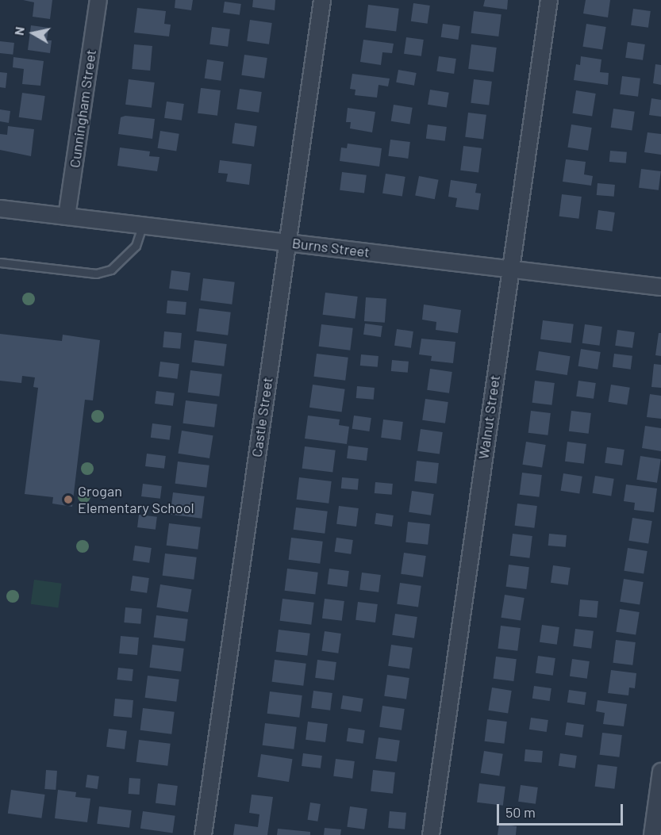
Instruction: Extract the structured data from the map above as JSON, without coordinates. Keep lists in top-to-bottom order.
{
  "streets": {
    "street": [
      "Cunningham Street",
      "Burns Street",
      "Castle Street",
      "Walnut Street"
    ]
  },
  "crossings": [
    ["Cunningham Street", "Burns Street"],
    ["Burns Street", "Castle Street"],
    ["Burns Street", "Walnut Street"]
  ],
  "places": ["Grogan Elementary School"],
  "scale_bar": "50 m",
  "north": "left"
}
